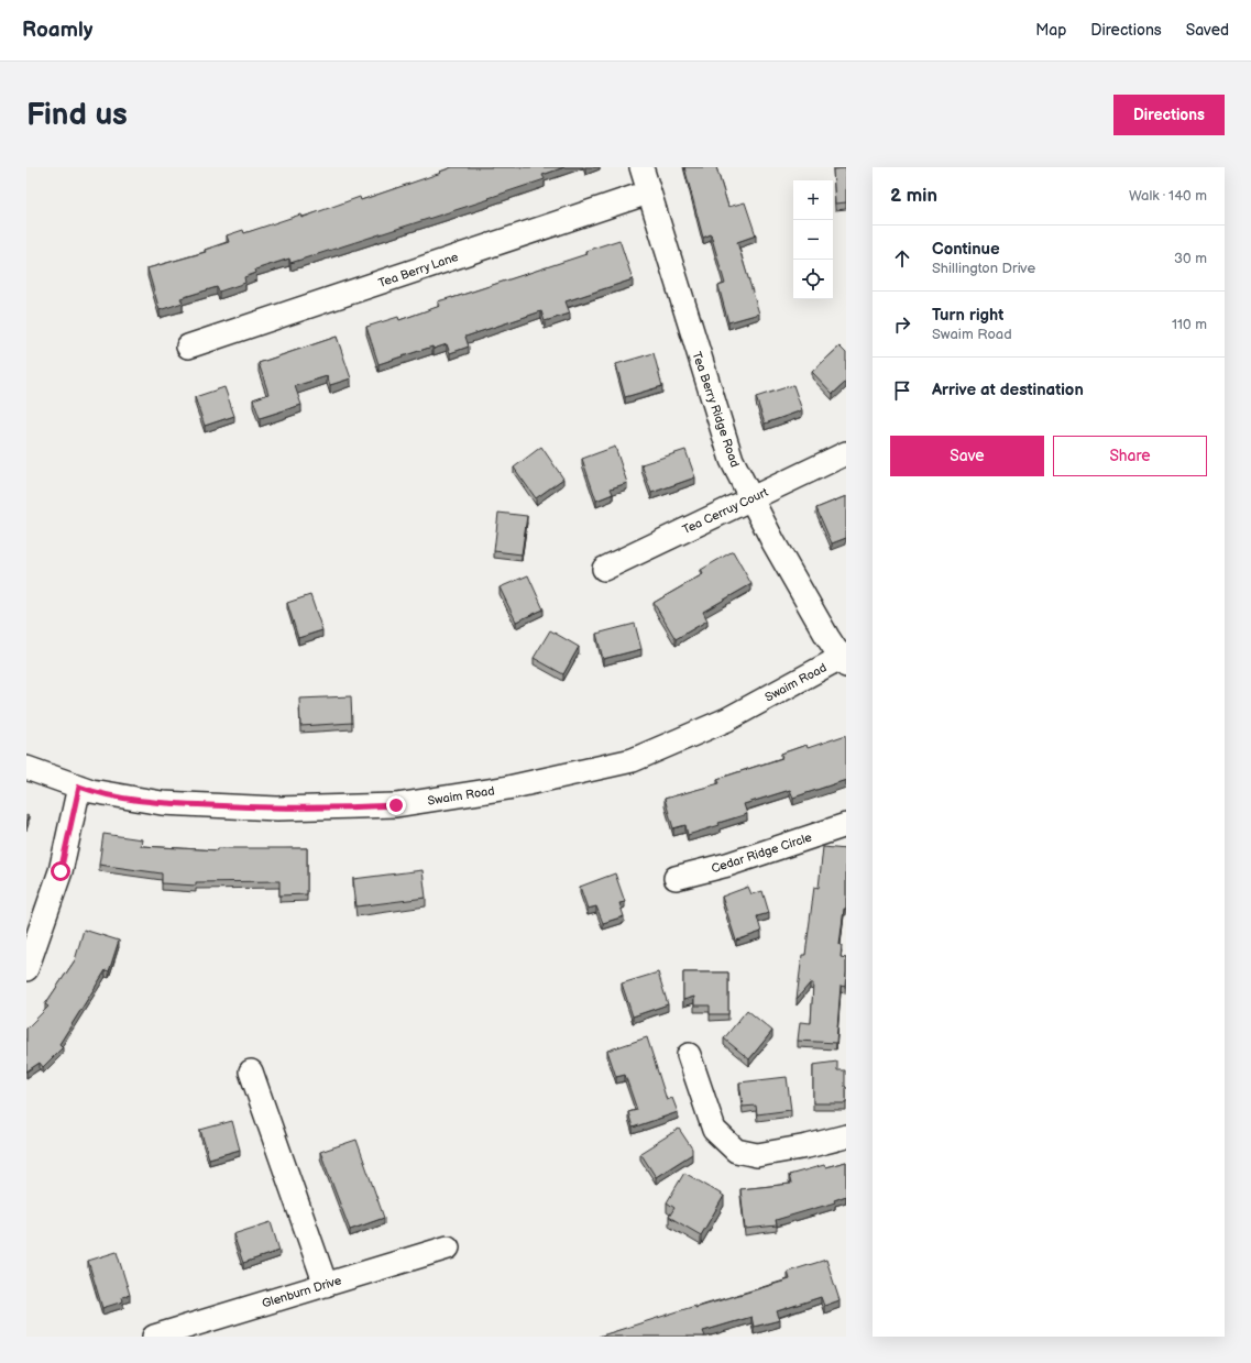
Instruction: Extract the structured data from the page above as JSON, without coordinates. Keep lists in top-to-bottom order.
{
  "streets": {
    "street": [
      "Tea Berry Lane",
      "Tea Berry Ridge Road",
      "Tea Cerruy Court",
      "Swaim Road",
      "Cedar Ridge Circle",
      "Glenburn Drive"
    ]
  },
  "crossings": [
    ["Tea Berry Lane", "Tea Berry Ridge Road"],
    ["Tea Berry Ridge Road", "Tea Cerruy Court"],
    ["Tea Berry Ridge Road", "Swaim Road"]
  ],
  "page": {
    "header": "Roamly",
    "nav": ["Map", "Directions", "Saved"],
    "buttons": [
      "Directions",
      ["Save", "Share"]
    ],
    "title": "Find us",
    "heading": ["2 min", "Walk · 140 m"],
    "map_buttons": ["+", "−"],
    "list": [
      ["Continue", "Shillington Drive", "30 m"],
      ["Turn right", "Swaim Road", "110 m"],
      "Arrive at destination"
    ]
  }
}
